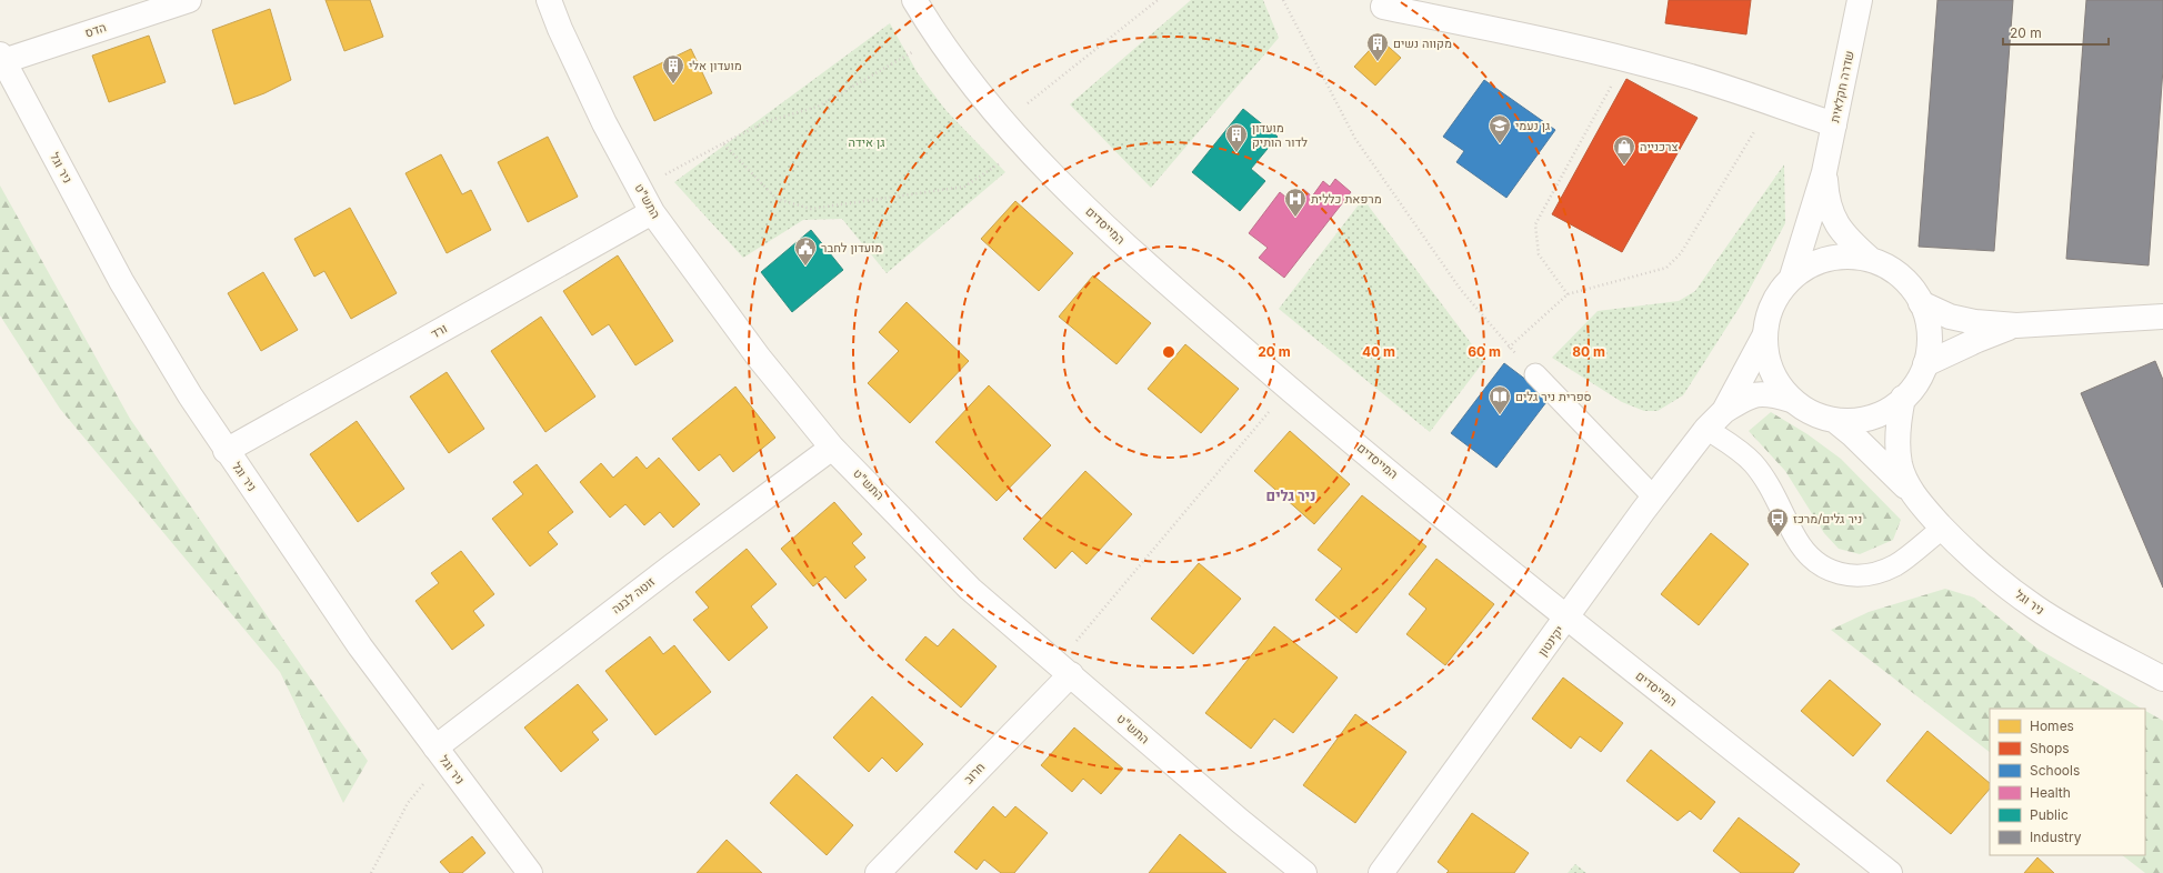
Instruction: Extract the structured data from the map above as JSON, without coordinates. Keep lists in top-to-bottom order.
{
  "streets": {
    "street": [
      "הדס",
      "שדרה חקלאית",
      "ניר וגל",
      "התש\"ט",
      "המייסדים",
      "ורד",
      "זוטה לבנה",
      "יקינטון",
      "חרוב"
    ]
  },
  "crossings": [
    ["הדס", "ניר וגל"],
    ["ניר וגל", "ורד"],
    ["ניר וגל", "זוטה לבנה"],
    ["התש\"ט", "ורד"],
    ["התש\"ט", "זוטה לבנה"],
    ["התש\"ט", "חרוב"],
    ["המייסדים", "יקינטון"]
  ],
  "districts": ["ניר גלים"],
  "parks": ["גן אידה"],
  "places": {
    "building": ["מקווה נשים", "מועדון אלי", "מועדון לדור הותיק"],
    "school or university": ["גן נעמי"],
    "shop": ["צרכנייה"],
    "hospital": ["מרפאת כללית"],
    "public building": ["מועדון לחבר"],
    "library": ["ספרית ניר גלים"],
    "bus stop": ["ניר גלים/מרכז"]
  },
  "legend": [
    "Homes",
    "Shops",
    "Schools",
    "Health",
    "Public",
    "Industry"
  ],
  "scale_bar": "20 m",
  "rings": [
    "20 m",
    "40 m",
    "60 m",
    "80 m"
  ]
}
